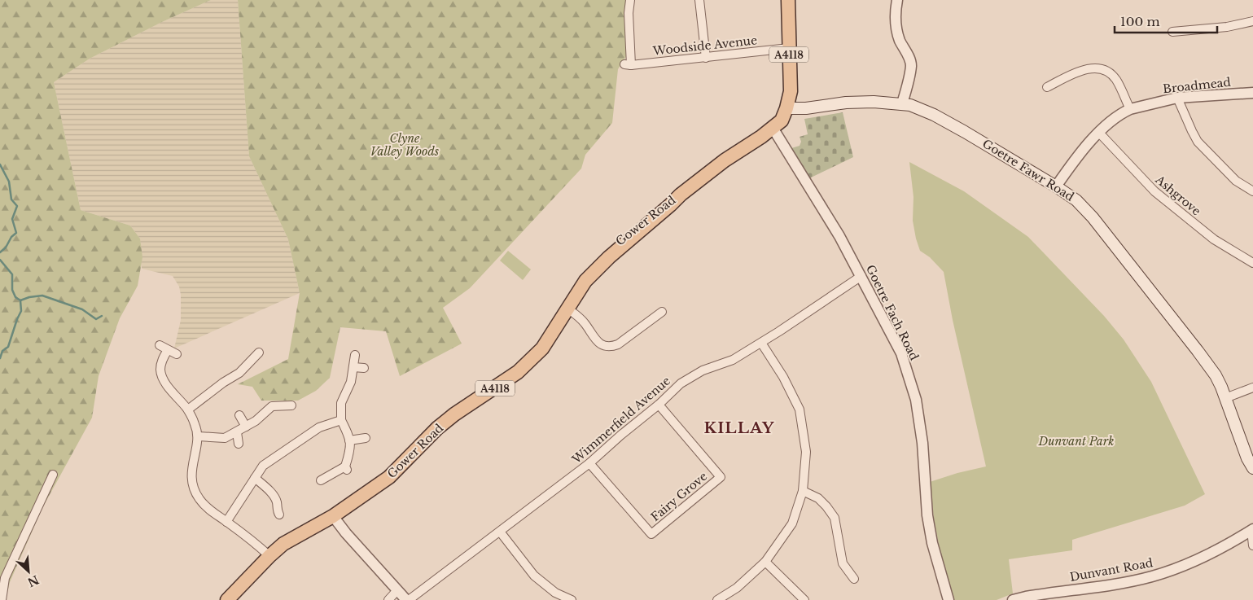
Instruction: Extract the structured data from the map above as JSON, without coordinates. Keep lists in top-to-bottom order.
{
  "streets": {
    "main road": ["A4118", "Goetre Fawr Road", "Gower Road"],
    "street": [
      "Woodside Avenue",
      "Broadmead",
      "Ashgrove",
      "Goetre Fach Road",
      "Wimmerfield Avenue",
      "Fairy Grove",
      "Dunvant Road"
    ]
  },
  "crossings": [
    ["Woodside Avenue", "Gower Road"],
    ["Broadmead", "Goetre Fawr Road"],
    ["Broadmead", "Ashgrove"],
    ["Goetre Fawr Road", "Gower Road"],
    ["Gower Road", "Goetre Fach Road"],
    ["Goetre Fach Road", "Wimmerfield Avenue"],
    ["Wimmerfield Avenue", "Fairy Grove"]
  ],
  "districts": ["KILLAY"],
  "parks": ["Clyne Valley Woods", "Dunvant Park"],
  "scale_bar": "100 m",
  "north": "bottom right"
}
